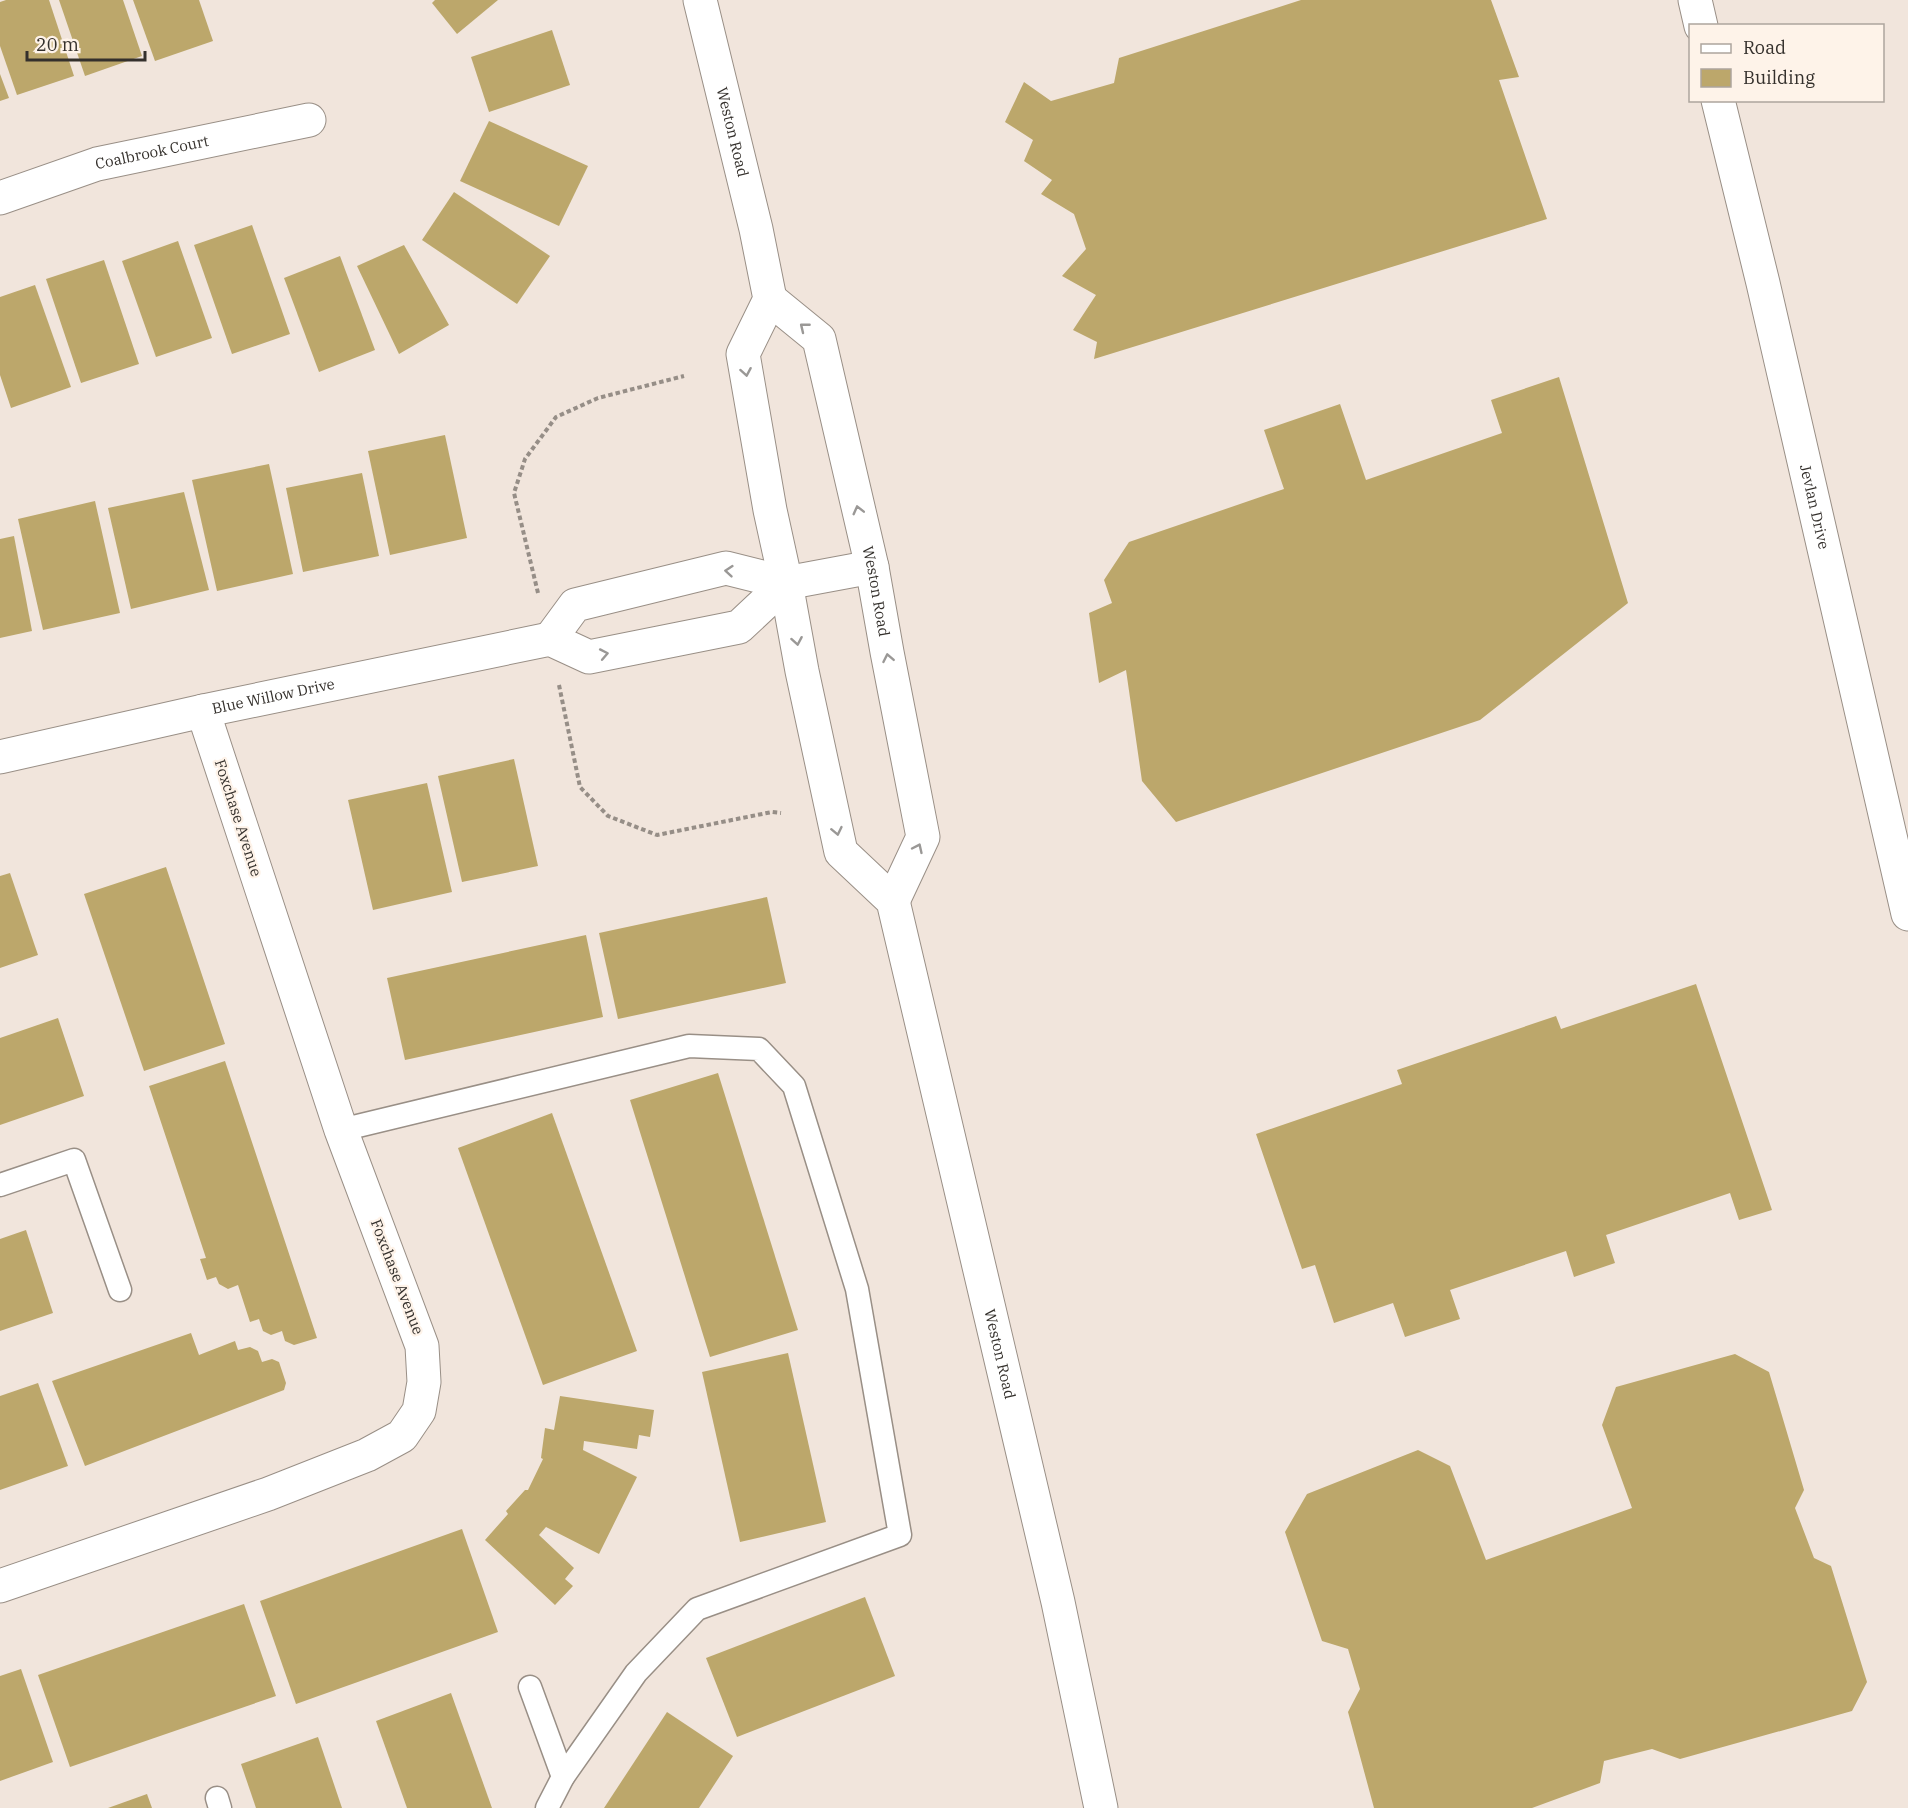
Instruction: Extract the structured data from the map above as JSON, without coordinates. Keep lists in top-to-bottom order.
{
  "streets": {
    "street": [
      "Weston Road",
      "Coalbrook Court",
      "Jevlan Drive",
      "Blue Willow Drive",
      "Foxchase Avenue"
    ]
  },
  "crossings": [
    ["Blue Willow Drive", "Foxchase Avenue"]
  ],
  "legend": ["Road", "Building"],
  "scale_bar": "20 m"
}
